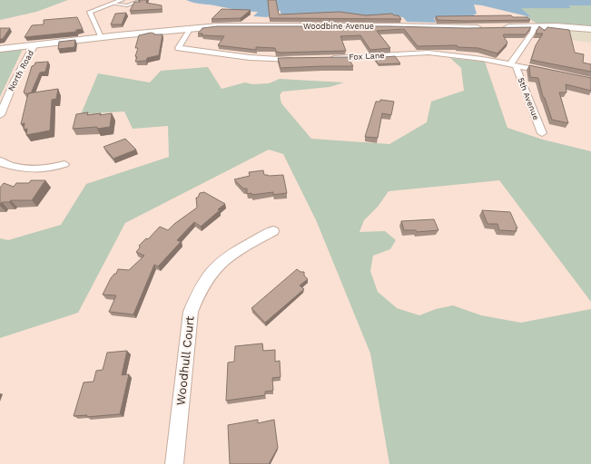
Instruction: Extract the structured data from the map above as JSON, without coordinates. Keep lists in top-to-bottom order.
{
  "streets": {
    "main road": ["Woodbine Avenue"],
    "street": [
      "Fox Lane",
      "North Road",
      "5th Avenue",
      "Woodhull Court"
    ]
  },
  "crossings": [
    ["Woodbine Avenue", "North Road"],
    ["Fox Lane", "5th Avenue"]
  ]
}
